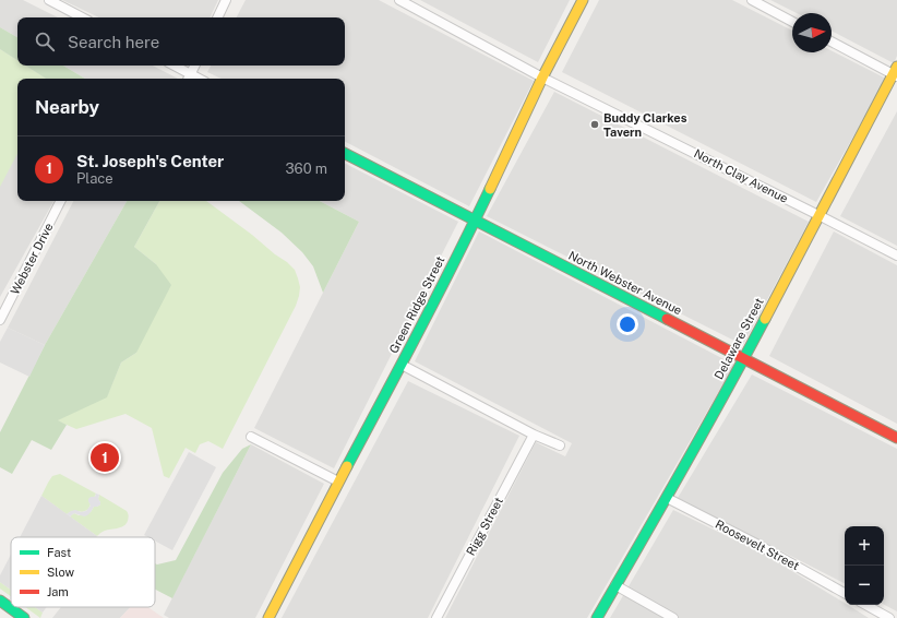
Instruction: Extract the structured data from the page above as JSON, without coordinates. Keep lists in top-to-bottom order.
{
  "streets": {
    "street": [
      "North Clay Avenue",
      "Webster Drive",
      "North Webster Avenue",
      "Green Ridge Street",
      "Delaware Street",
      "Rigg Street",
      "Roosevelt Street"
    ]
  },
  "crossings": [
    ["North Clay Avenue", "Green Ridge Street"],
    ["North Clay Avenue", "Delaware Street"],
    ["North Webster Avenue", "Green Ridge Street"],
    ["North Webster Avenue", "Delaware Street"],
    ["Delaware Street", "Roosevelt Street"]
  ],
  "places": ["Buddy Clarkes Tavern"],
  "legend": ["Fast", "Slow", "Jam"],
  "north": "right",
  "page": {
    "search": "Search here",
    "heading": "Nearby",
    "list": [
      {
        "mark": "1",
        "name": "St. Joseph's Center",
        "note": "Place",
        "value": "360 m"
      }
    ],
    "pins": "1",
    "map_buttons": ["+", "−"]
  }
}
